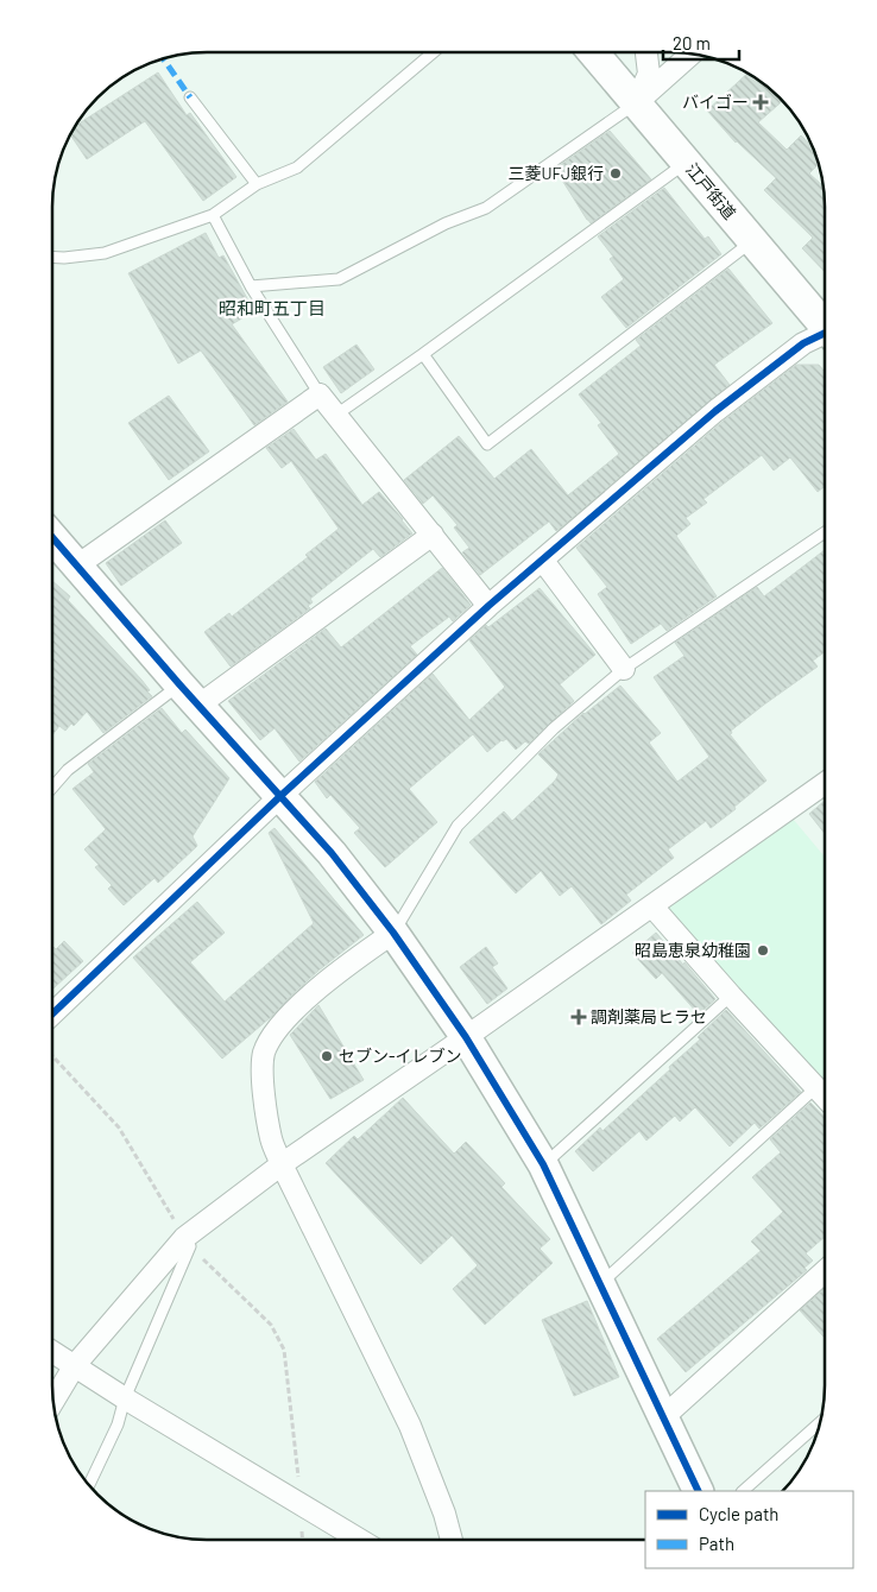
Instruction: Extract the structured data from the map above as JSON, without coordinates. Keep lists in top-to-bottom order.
{
  "streets": {
    "street": ["江戸街道"]
  },
  "districts": ["昭和町五丁目"],
  "places": {
    "health": ["バイゴー", "調剤薬局ヒラセ"],
    "other": ["三菱UFJ銀行", "昭島恵泉幼稚園", "セブン-イレブン"]
  },
  "legend": ["Cycle path", "Path"],
  "scale_bar": "20 m"
}
